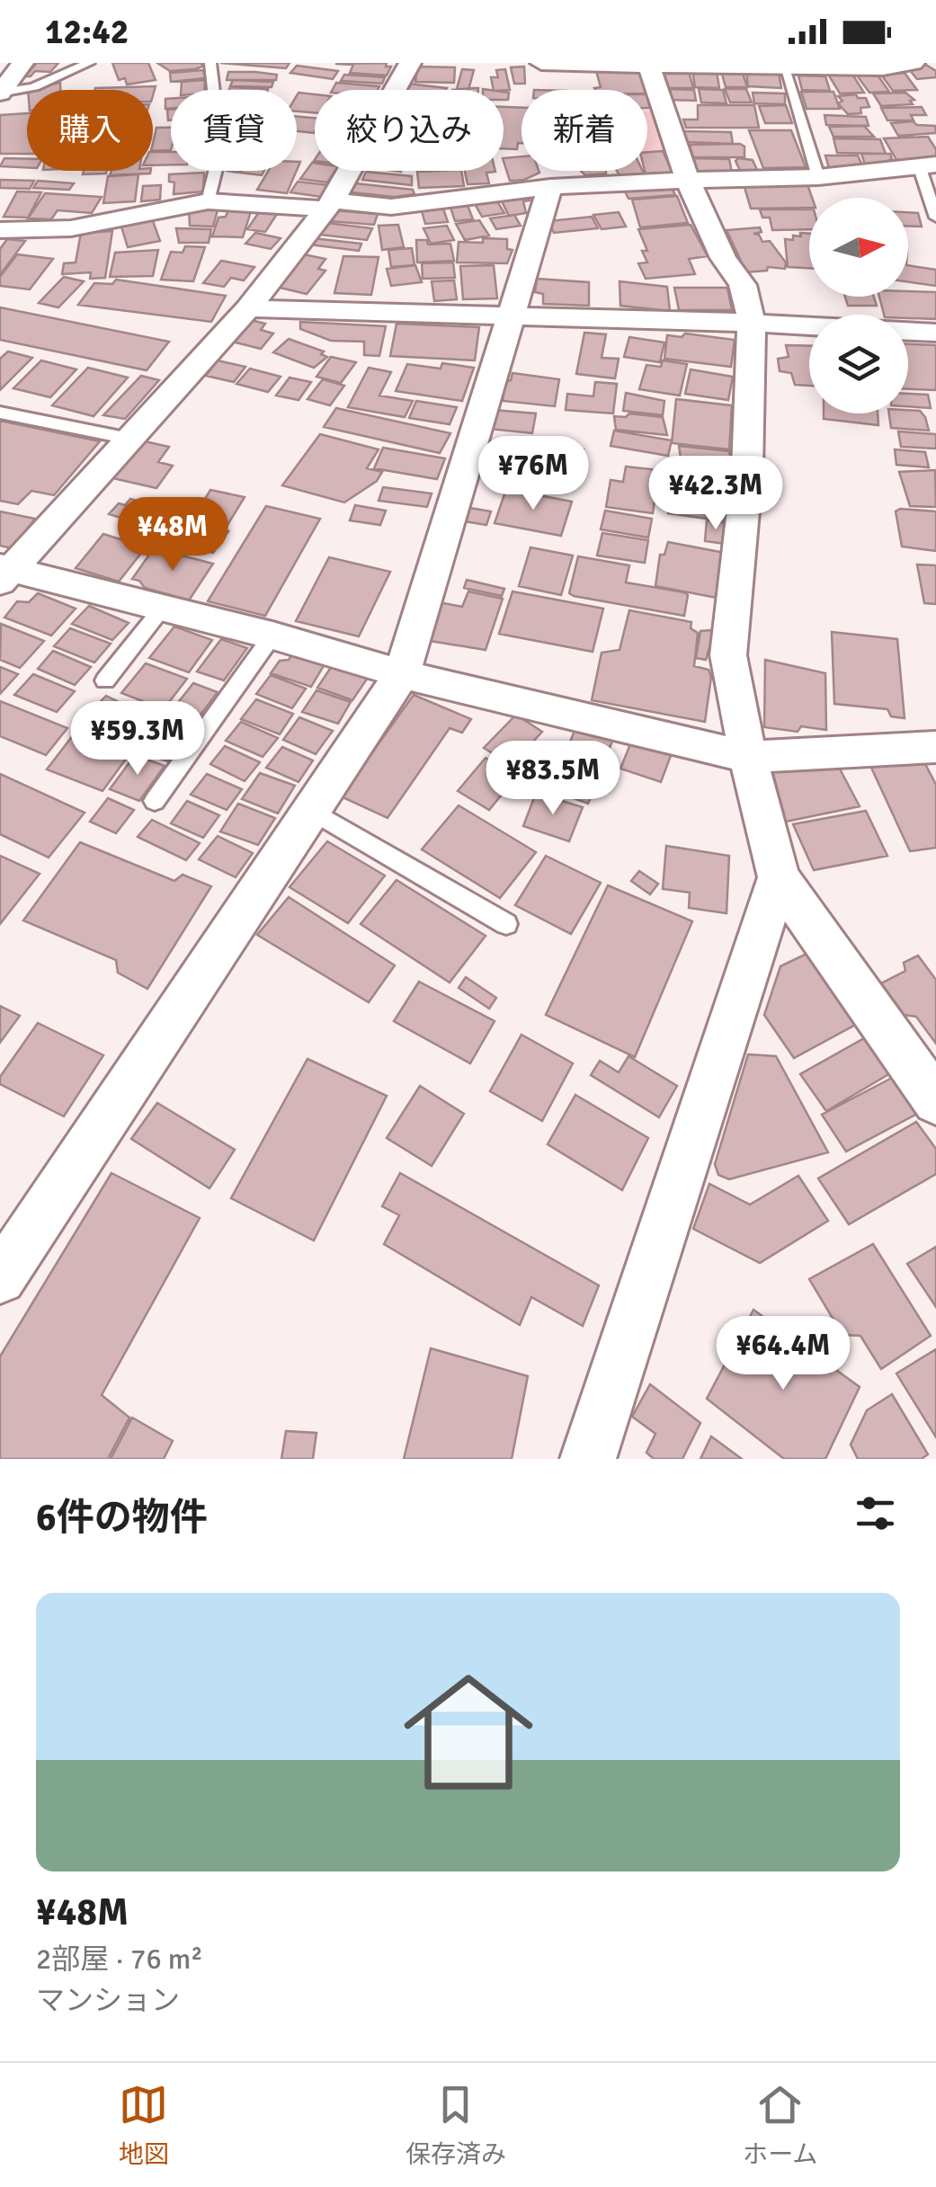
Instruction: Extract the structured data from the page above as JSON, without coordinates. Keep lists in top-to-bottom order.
{
  "north": "right",
  "page": {
    "status": "12:42",
    "chip": [
      "購入",
      "賃貸",
      "絞り込み",
      "新着"
    ],
    "price": [
      "¥76M",
      "¥42.3M",
      "¥48M",
      "¥59.3M",
      "¥83.5M",
      "¥64.4M"
    ],
    "heading": "6件の物件",
    "list": [
      {
        "name": "¥48M",
        "note": "2部屋 · 76 m² · マンション"
      }
    ],
    "tabs": ["地図", "保存済み", "ホーム"]
  }
}
